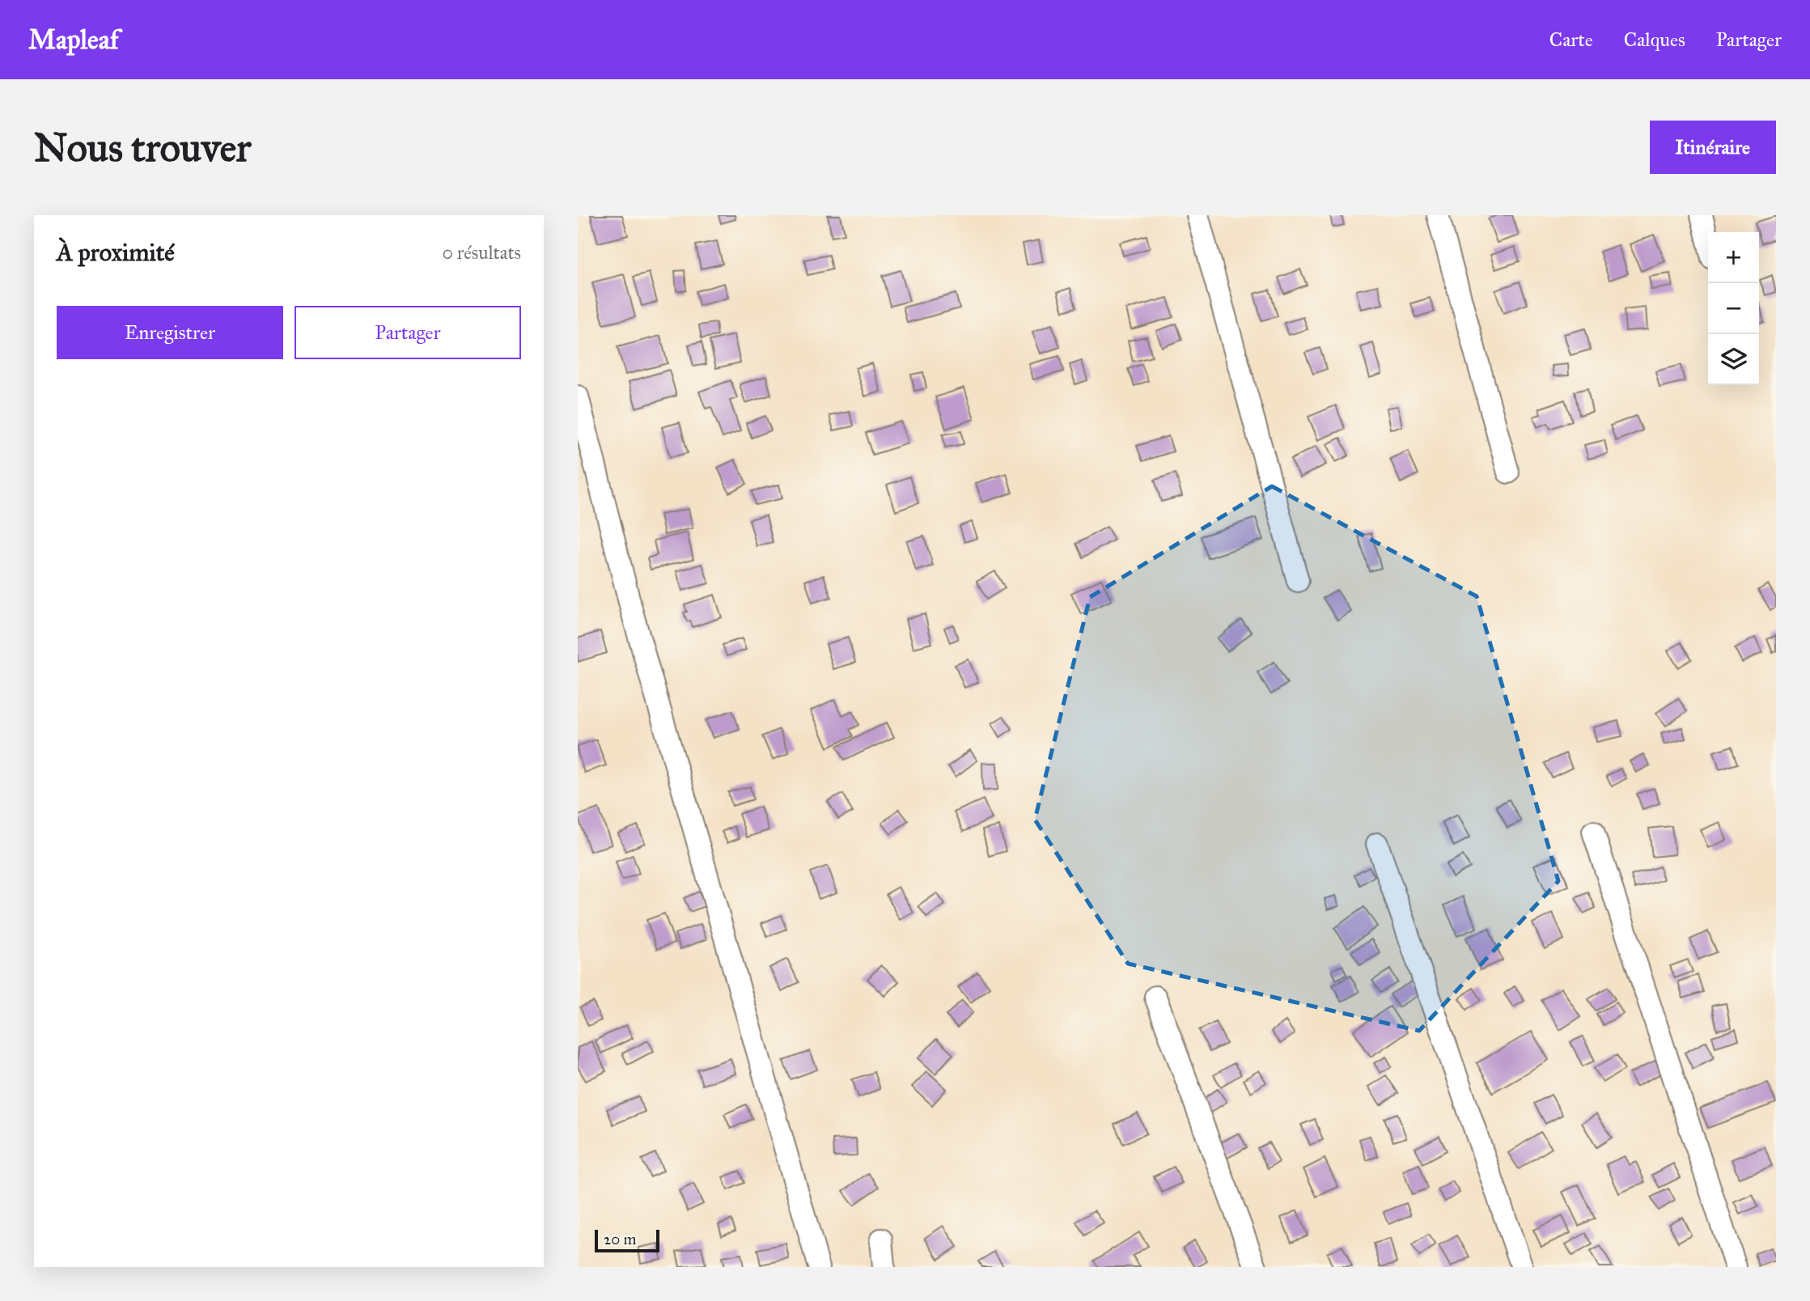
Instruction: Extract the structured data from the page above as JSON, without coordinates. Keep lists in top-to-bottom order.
{
  "scale_bar": "20 m",
  "page": {
    "header": "Mapleaf",
    "nav": ["Carte", "Calques", "Partager"],
    "buttons": [
      "Itinéraire",
      ["Enregistrer", "Partager"]
    ],
    "title": "Nous trouver",
    "heading": ["À proximité", "0 résultats"],
    "map_buttons": ["+", "−"],
    "scale": "20 m"
  }
}
